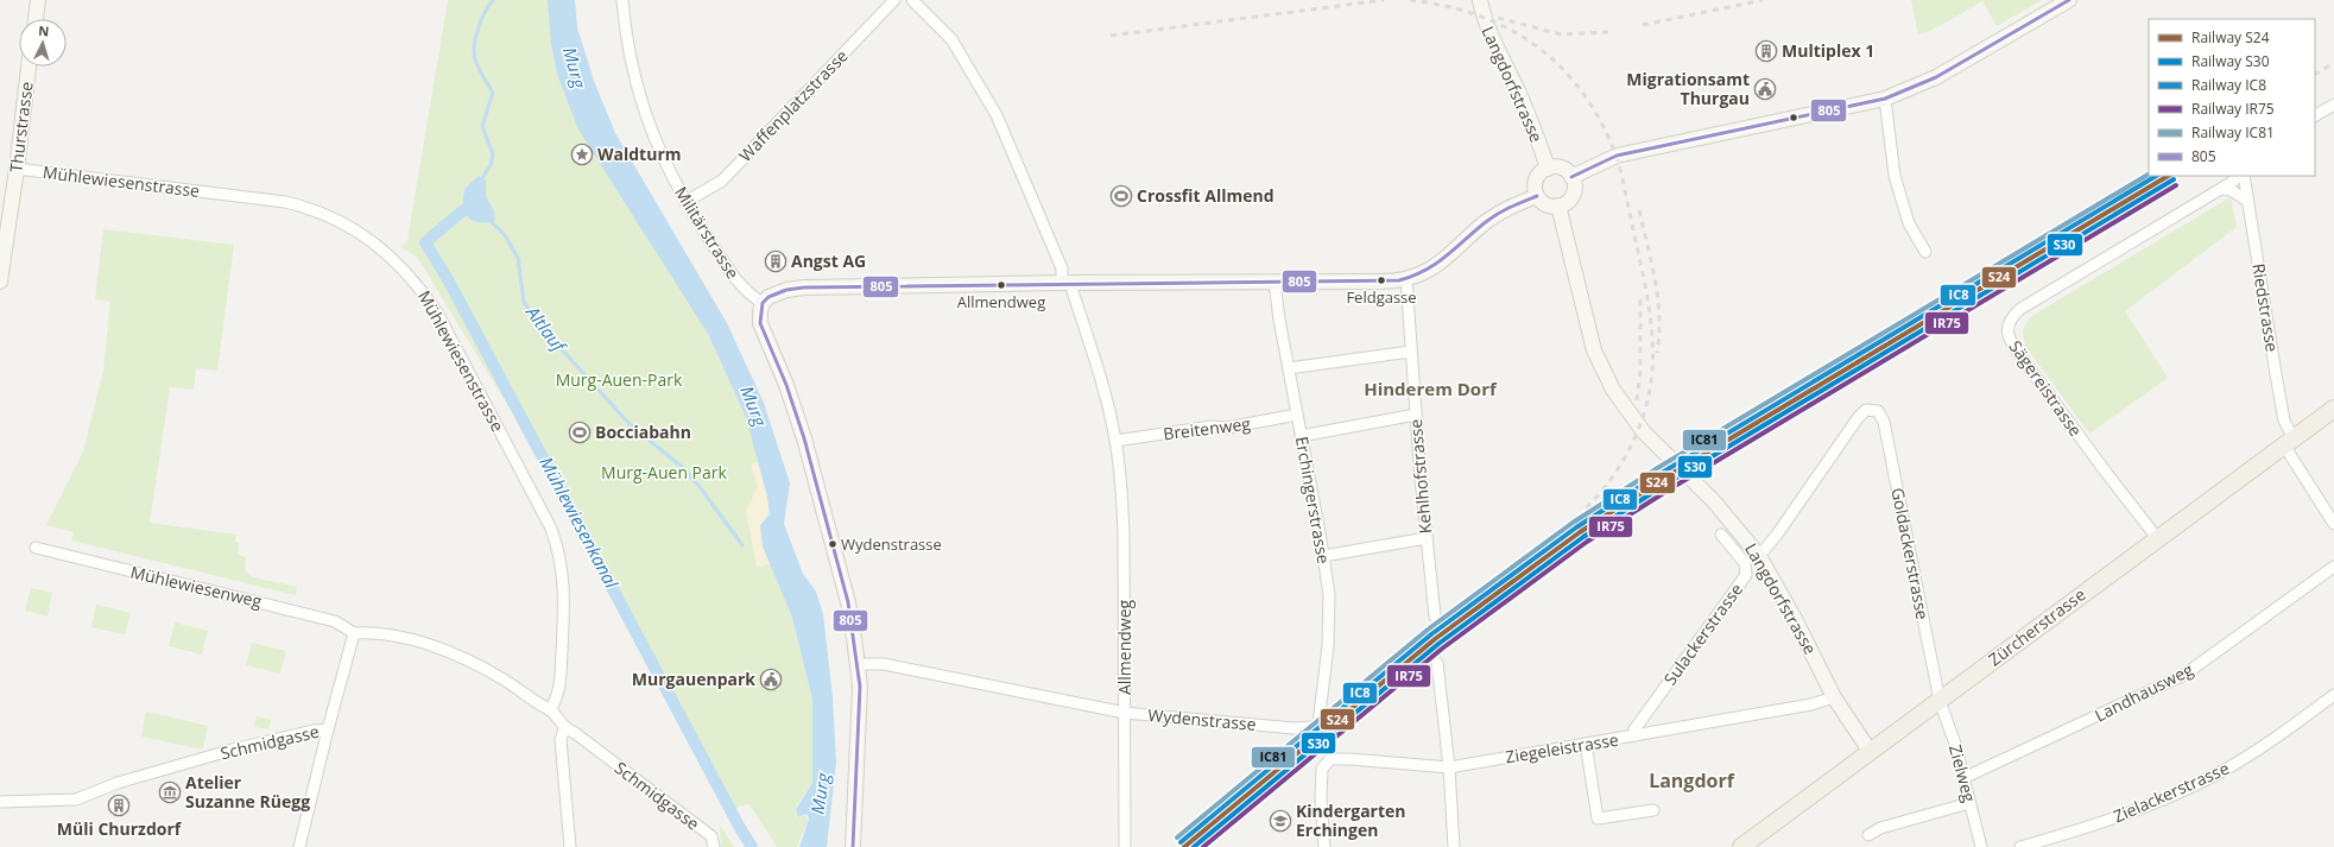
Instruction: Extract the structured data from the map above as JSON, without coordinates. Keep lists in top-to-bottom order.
{
  "streets": {
    "main road": ["Zürcherstrasse"],
    "street": [
      "Langdorfstrasse",
      "Waffenplatzstrasse",
      "Thurstrasse",
      "Mühlewiesenstrasse",
      "Militärstrasse",
      "Riedstrasse",
      "Sägereistrasse",
      "Breitenweg",
      "Kehlhofstrasse",
      "Erchingerstrasse",
      "Goldackerstrasse",
      "Mühlewiesenweg",
      "Sulackerstrasse",
      "Allmendweg",
      "Landhausweg",
      "Wydenstrasse",
      "Schmidgasse",
      "Ziegeleistrasse",
      "Zielweg",
      "Zielackerstrasse"
    ]
  },
  "crossings": [
    ["Langdorfstrasse", "Goldackerstrasse"],
    ["Langdorfstrasse", "Zürcherstrasse"],
    ["Langdorfstrasse", "Ziegeleistrasse"],
    ["Waffenplatzstrasse", "Militärstrasse"],
    ["Thurstrasse", "Mühlewiesenstrasse"],
    ["Mühlewiesenstrasse", "Schmidgasse"],
    ["Riedstrasse", "Zürcherstrasse"],
    ["Sägereistrasse", "Zürcherstrasse"],
    ["Breitenweg", "Erchingerstrasse"],
    ["Breitenweg", "Allmendweg"],
    ["Erchingerstrasse", "Wydenstrasse"],
    ["Goldackerstrasse", "Zürcherstrasse"],
    ["Goldackerstrasse", "Zielweg"],
    ["Mühlewiesenweg", "Schmidgasse"],
    ["Zürcherstrasse", "Zielweg"],
    ["Sulackerstrasse", "Ziegeleistrasse"],
    ["Allmendweg", "Wydenstrasse"],
    ["Landhausweg", "Zielweg"]
  ],
  "districts": ["Hinderem Dorf", "Langdorf"],
  "water": ["Murg", "Altlauf", "Mühlewiesenkanal"],
  "parks": ["Murg-Auen-Park", "Murg-Auen Park"],
  "places": {
    "building": ["Multiplex 1", "Angst AG", "Müli Churzdorf"],
    "public building": ["Migrationsamt Thurgau", "Murgauenpark"],
    "place": ["Waldturm"],
    "sports": ["Crossfit Allmend", "Bocciabahn"],
    "other": ["Feldgasse", "Allmendweg", "Wydenstrasse"],
    "museum": ["Atelier Suzanne Rüegg"],
    "school or university": ["Kindergarten Erchingen"]
  },
  "lines": [
    "transit line 805",
    "rail line IC81",
    "rail line S24",
    "rail line IC8",
    "rail line S30",
    "rail line IR75"
  ],
  "legend": [
    "Railway S24",
    "Railway S30",
    "Railway IC8",
    "Railway IR75",
    "Railway IC81",
    "805"
  ],
  "north": "top"
}
